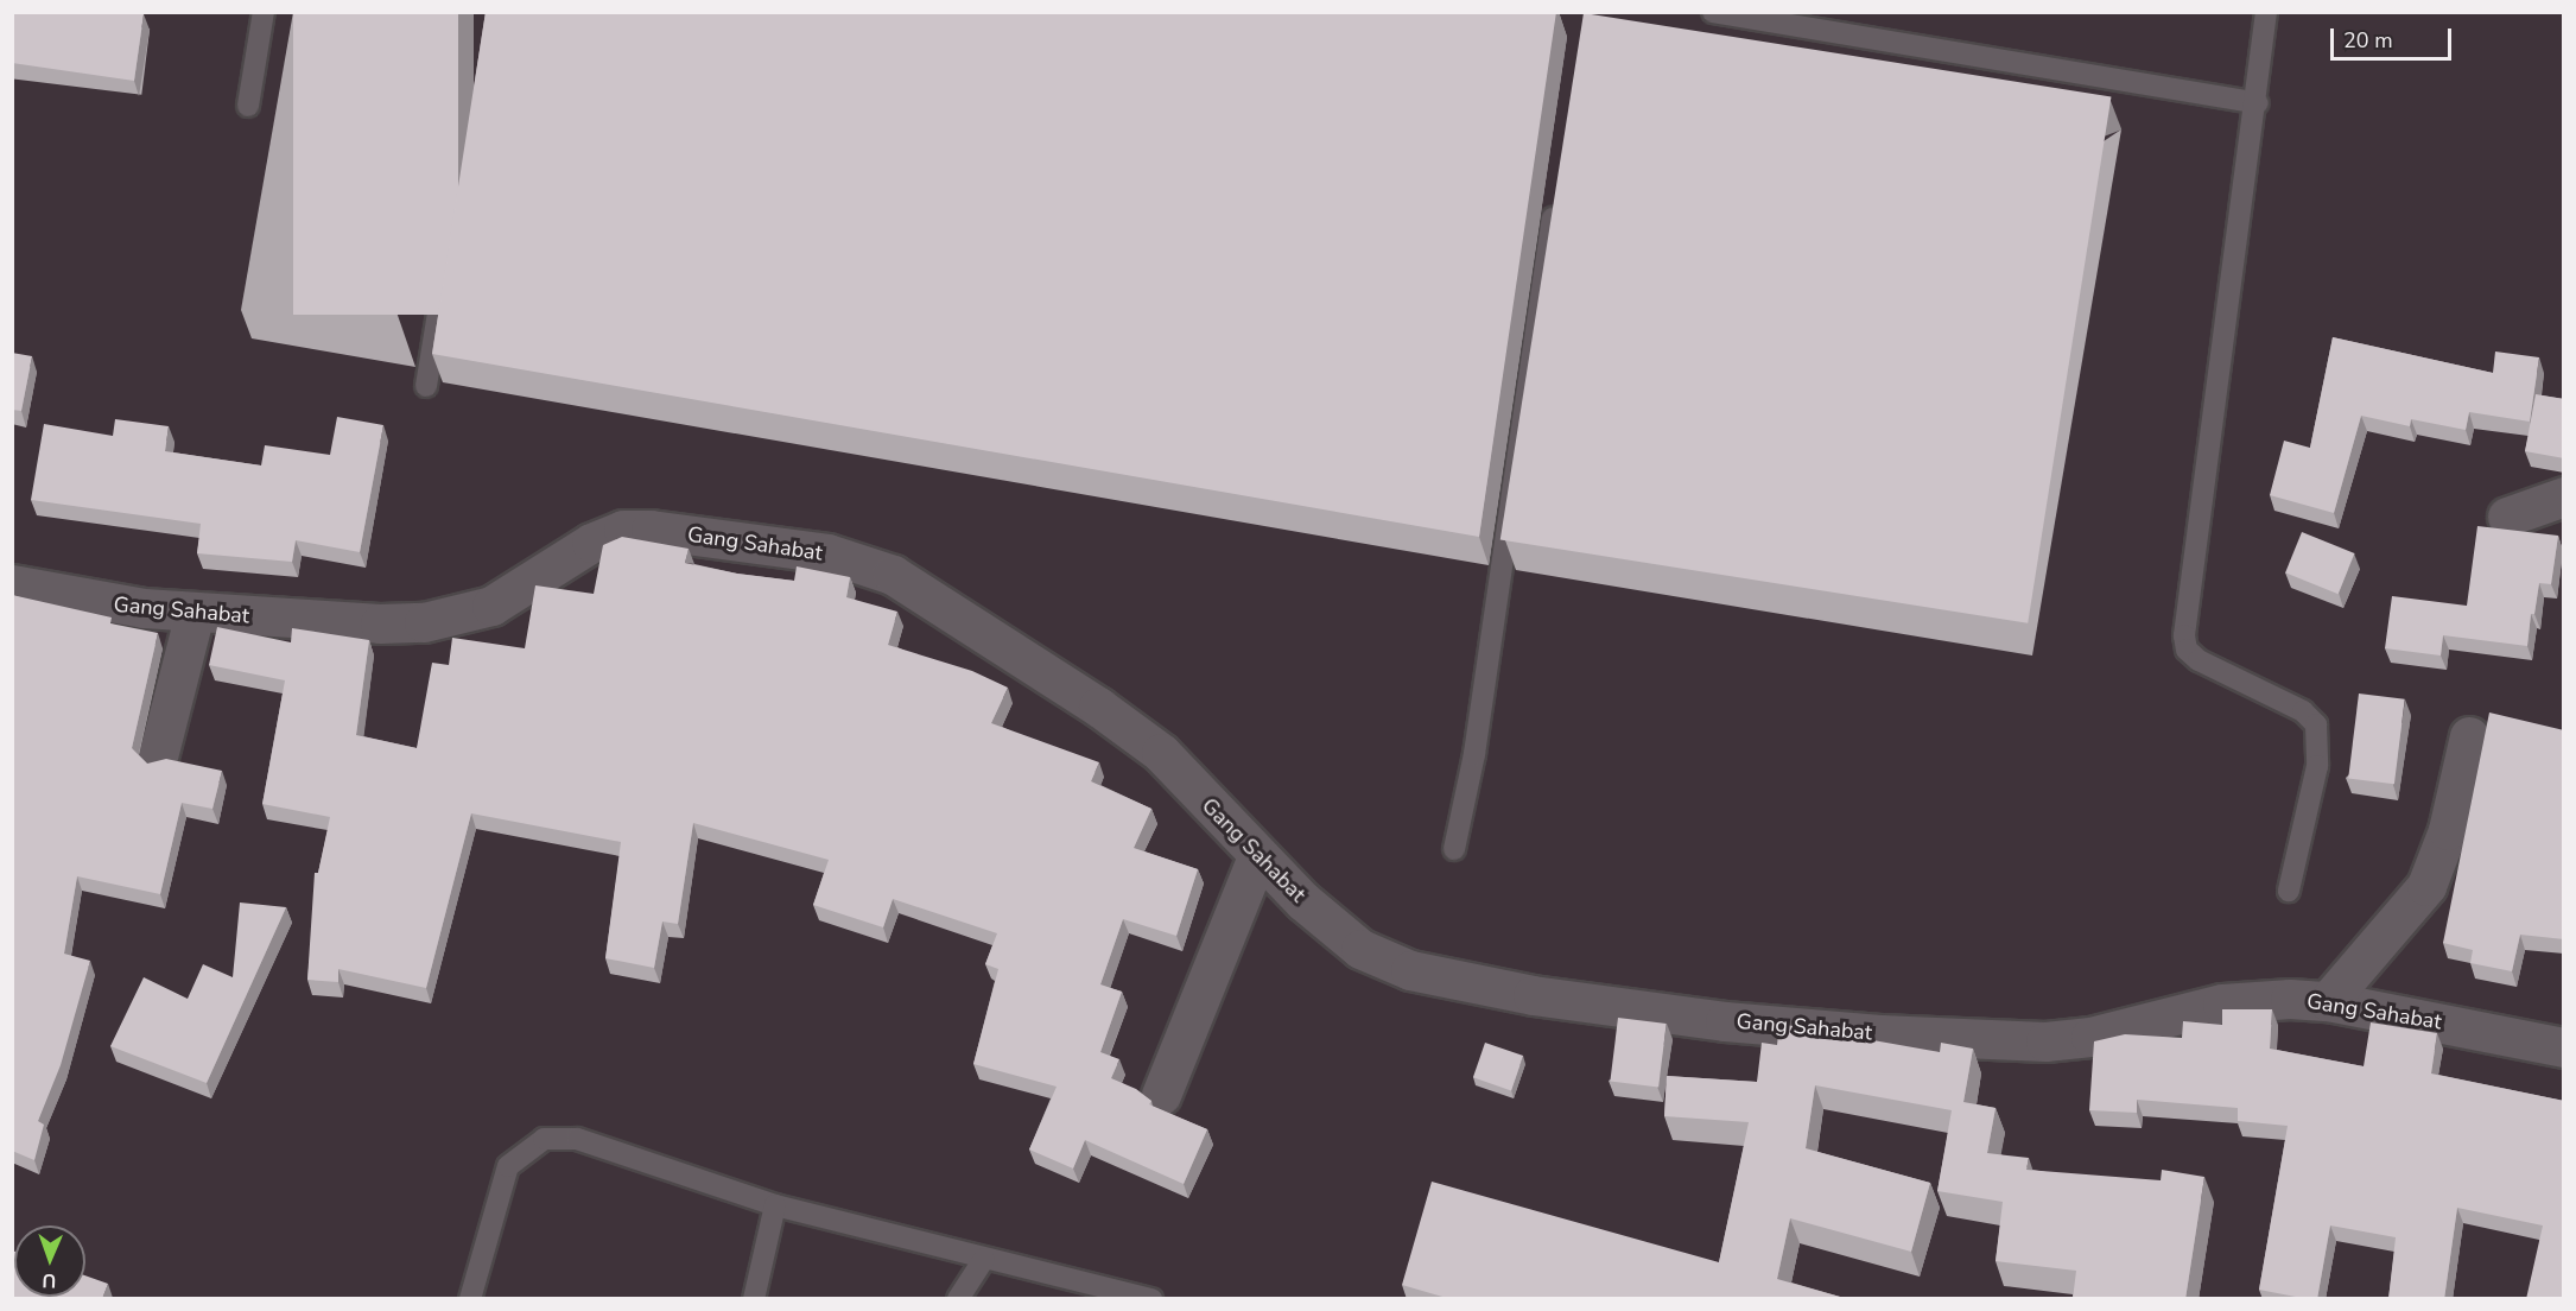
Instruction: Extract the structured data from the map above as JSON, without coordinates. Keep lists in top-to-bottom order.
{
  "streets": {
    "street": ["Gang Sahabat"]
  },
  "scale_bar": "20 m",
  "north": "bottom"
}
